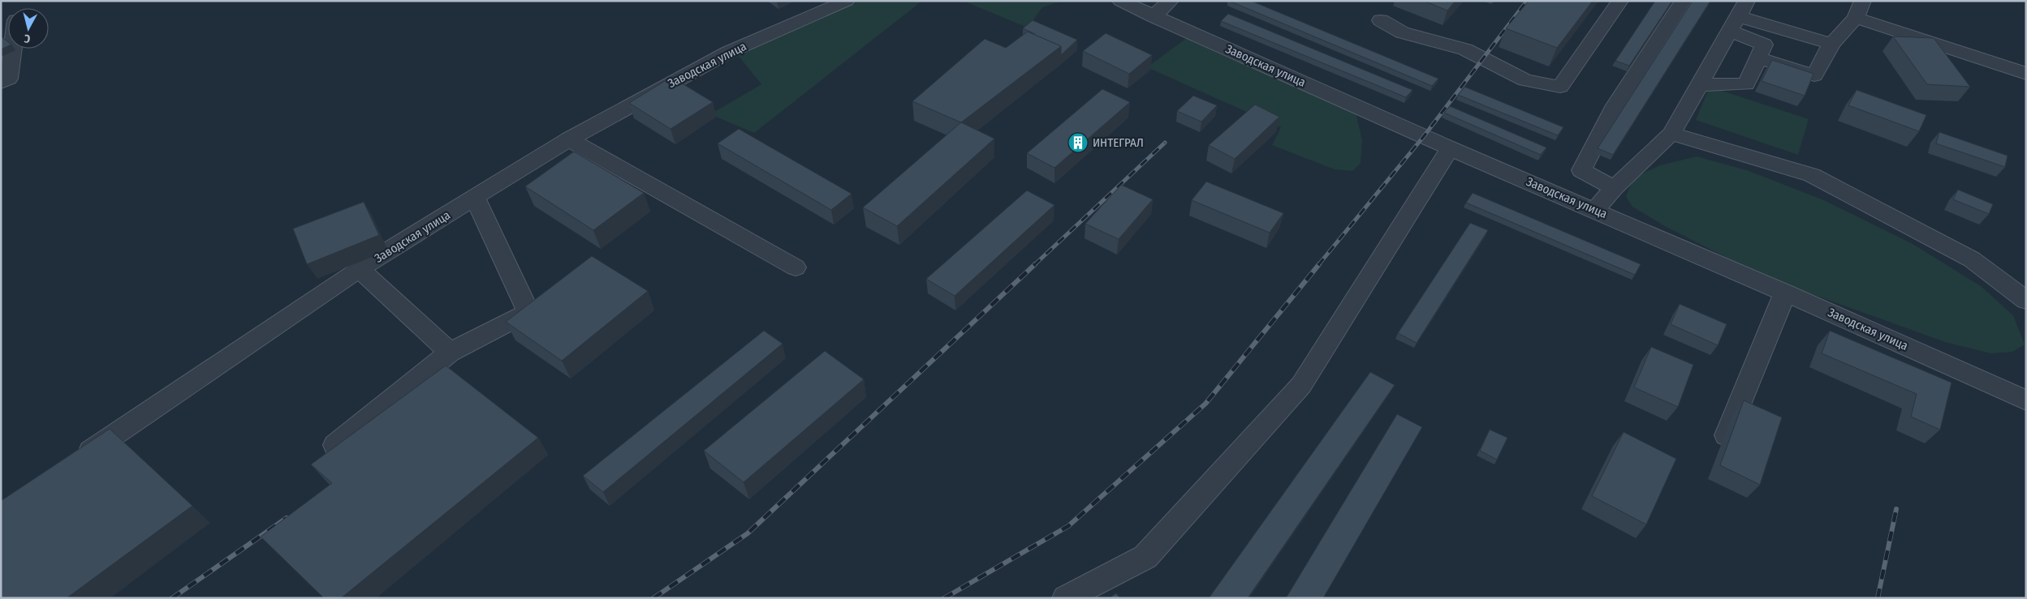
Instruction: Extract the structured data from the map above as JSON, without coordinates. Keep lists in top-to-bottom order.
{
  "streets": {
    "street": ["Заводская улица"]
  },
  "places": {
    "building": ["ИНТЕГРАЛ"]
  },
  "north": "bottom"
}
